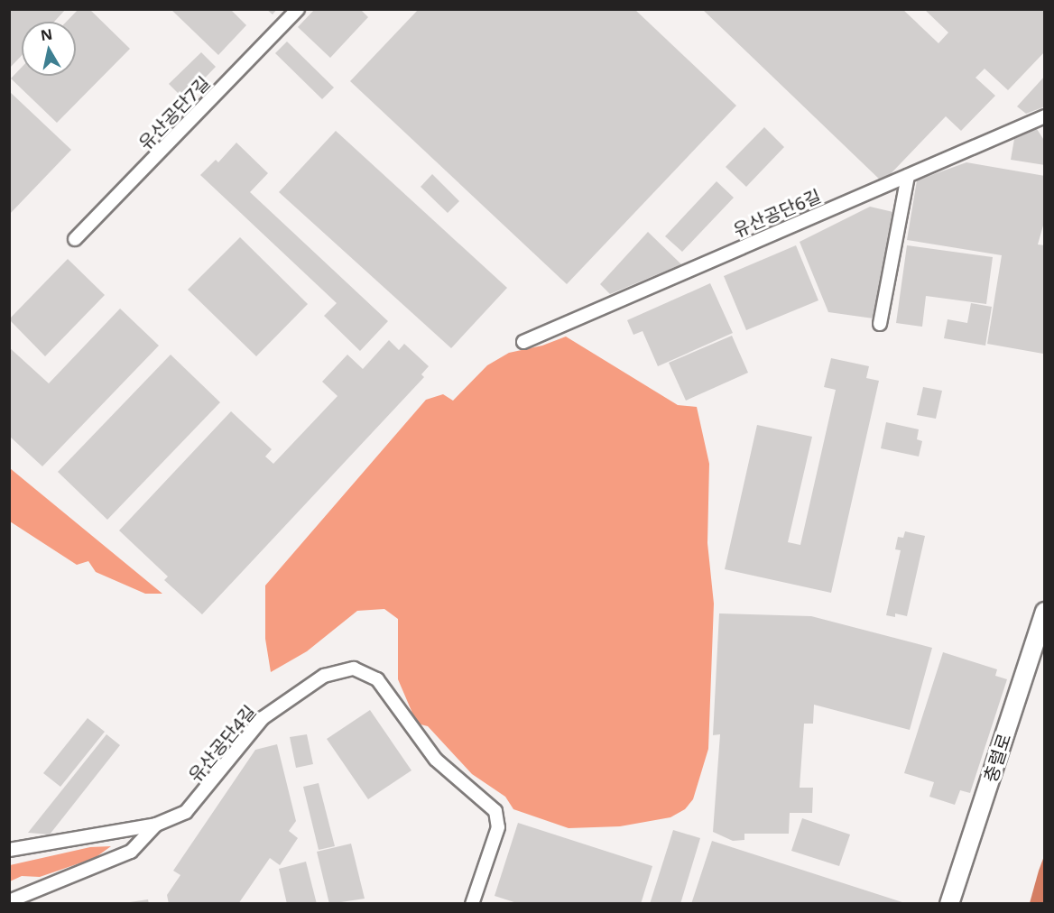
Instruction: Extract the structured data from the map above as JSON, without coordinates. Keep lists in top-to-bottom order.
{
  "streets": {
    "main road": ["충렬로"],
    "street": ["유산공단7길", "유산공단6길", "유산공단4길"]
  },
  "north": "top"
}
